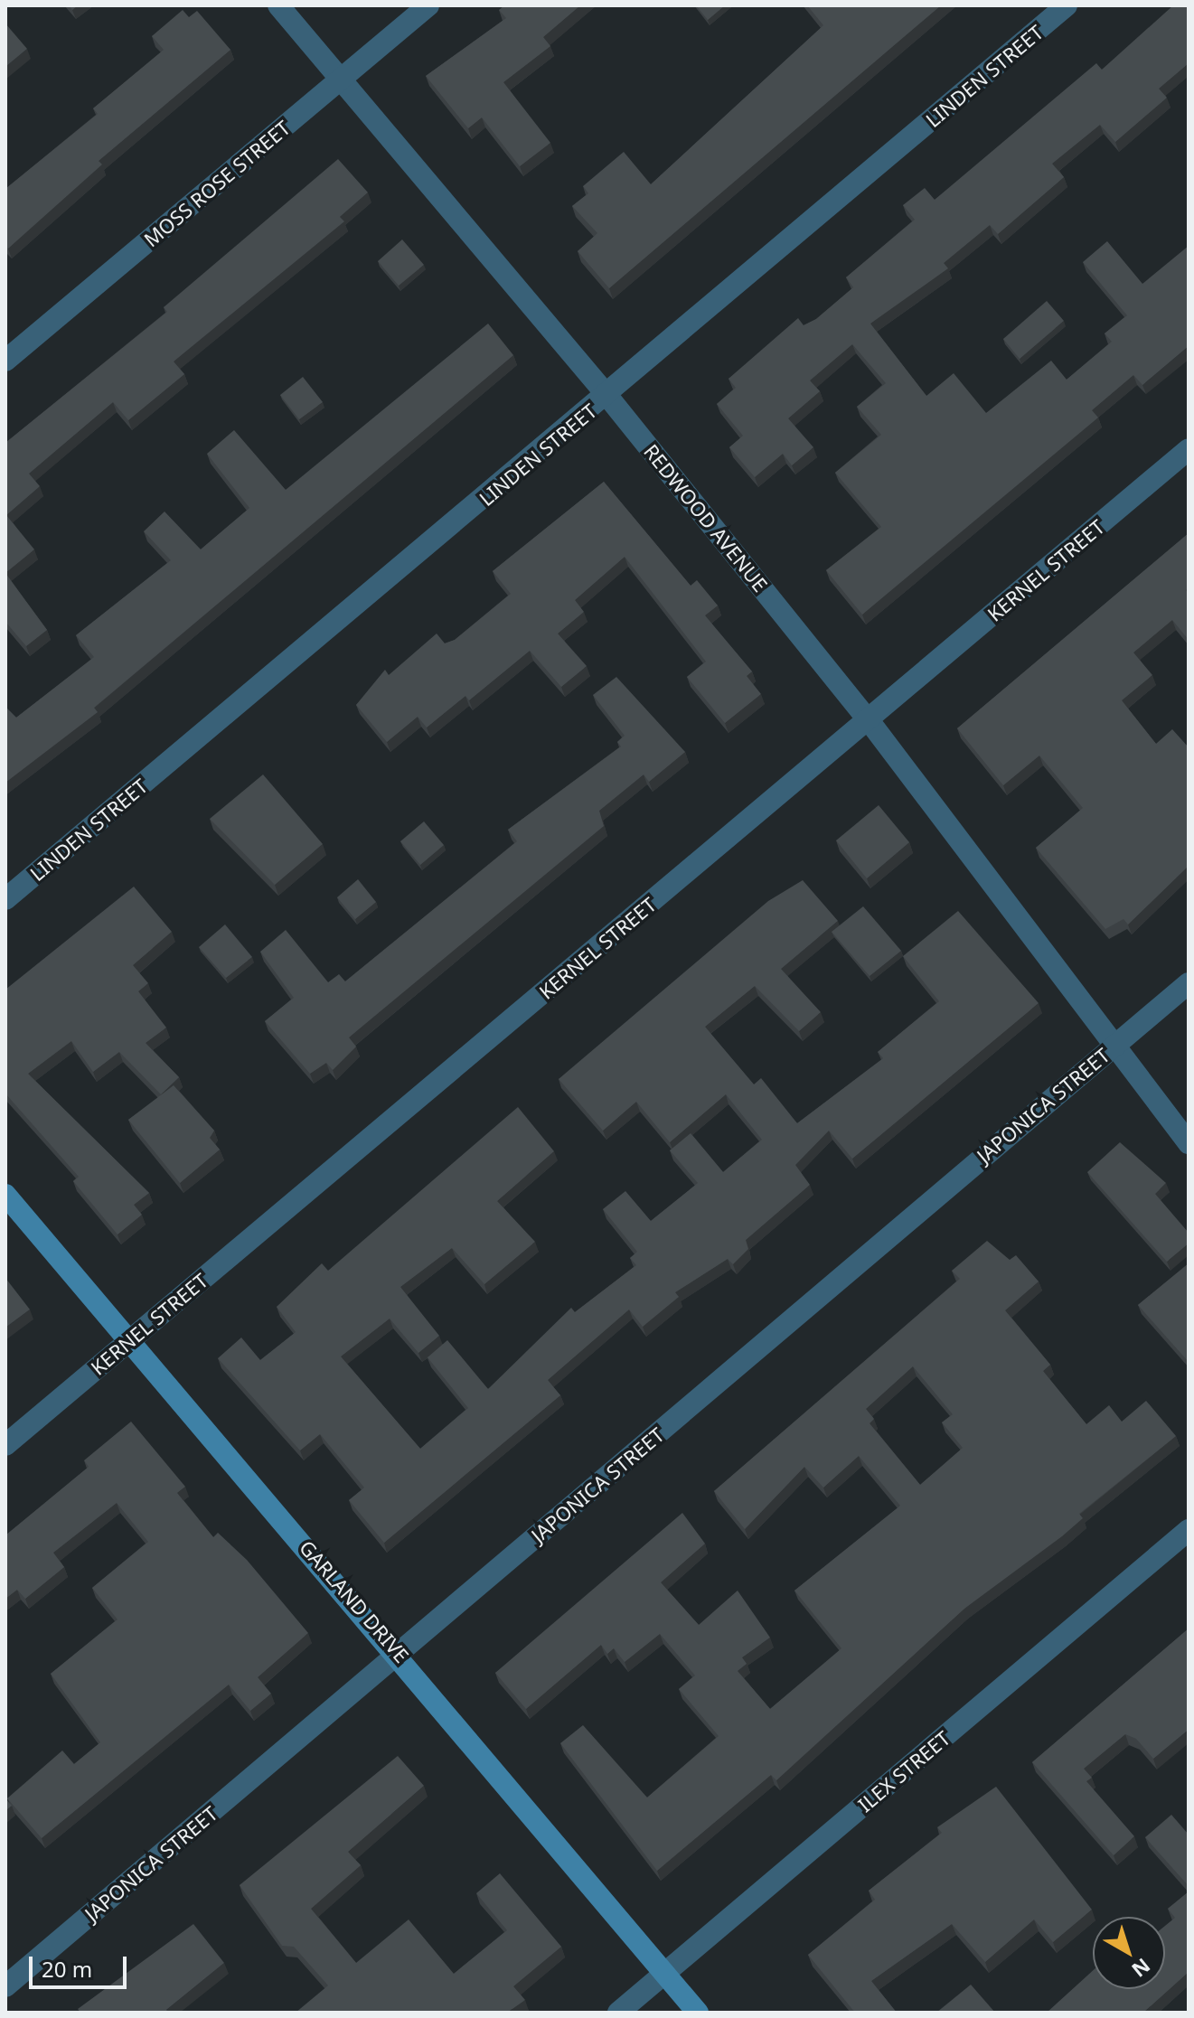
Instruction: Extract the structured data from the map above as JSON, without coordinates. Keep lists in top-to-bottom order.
{
  "streets": {
    "main road": ["GARLAND DRIVE"],
    "street": [
      "LINDEN STREET",
      "MOSS ROSE STREET",
      "REDWOOD AVENUE",
      "KERNEL STREET",
      "JAPONICA STREET",
      "ILEX STREET"
    ]
  },
  "crossings": [
    ["LINDEN STREET", "REDWOOD AVENUE"],
    ["MOSS ROSE STREET", "REDWOOD AVENUE"],
    ["REDWOOD AVENUE", "KERNEL STREET"],
    ["REDWOOD AVENUE", "JAPONICA STREET"],
    ["KERNEL STREET", "GARLAND DRIVE"],
    ["JAPONICA STREET", "GARLAND DRIVE"],
    ["GARLAND DRIVE", "ILEX STREET"]
  ],
  "scale_bar": "20 m",
  "north": "bottom right"
}
